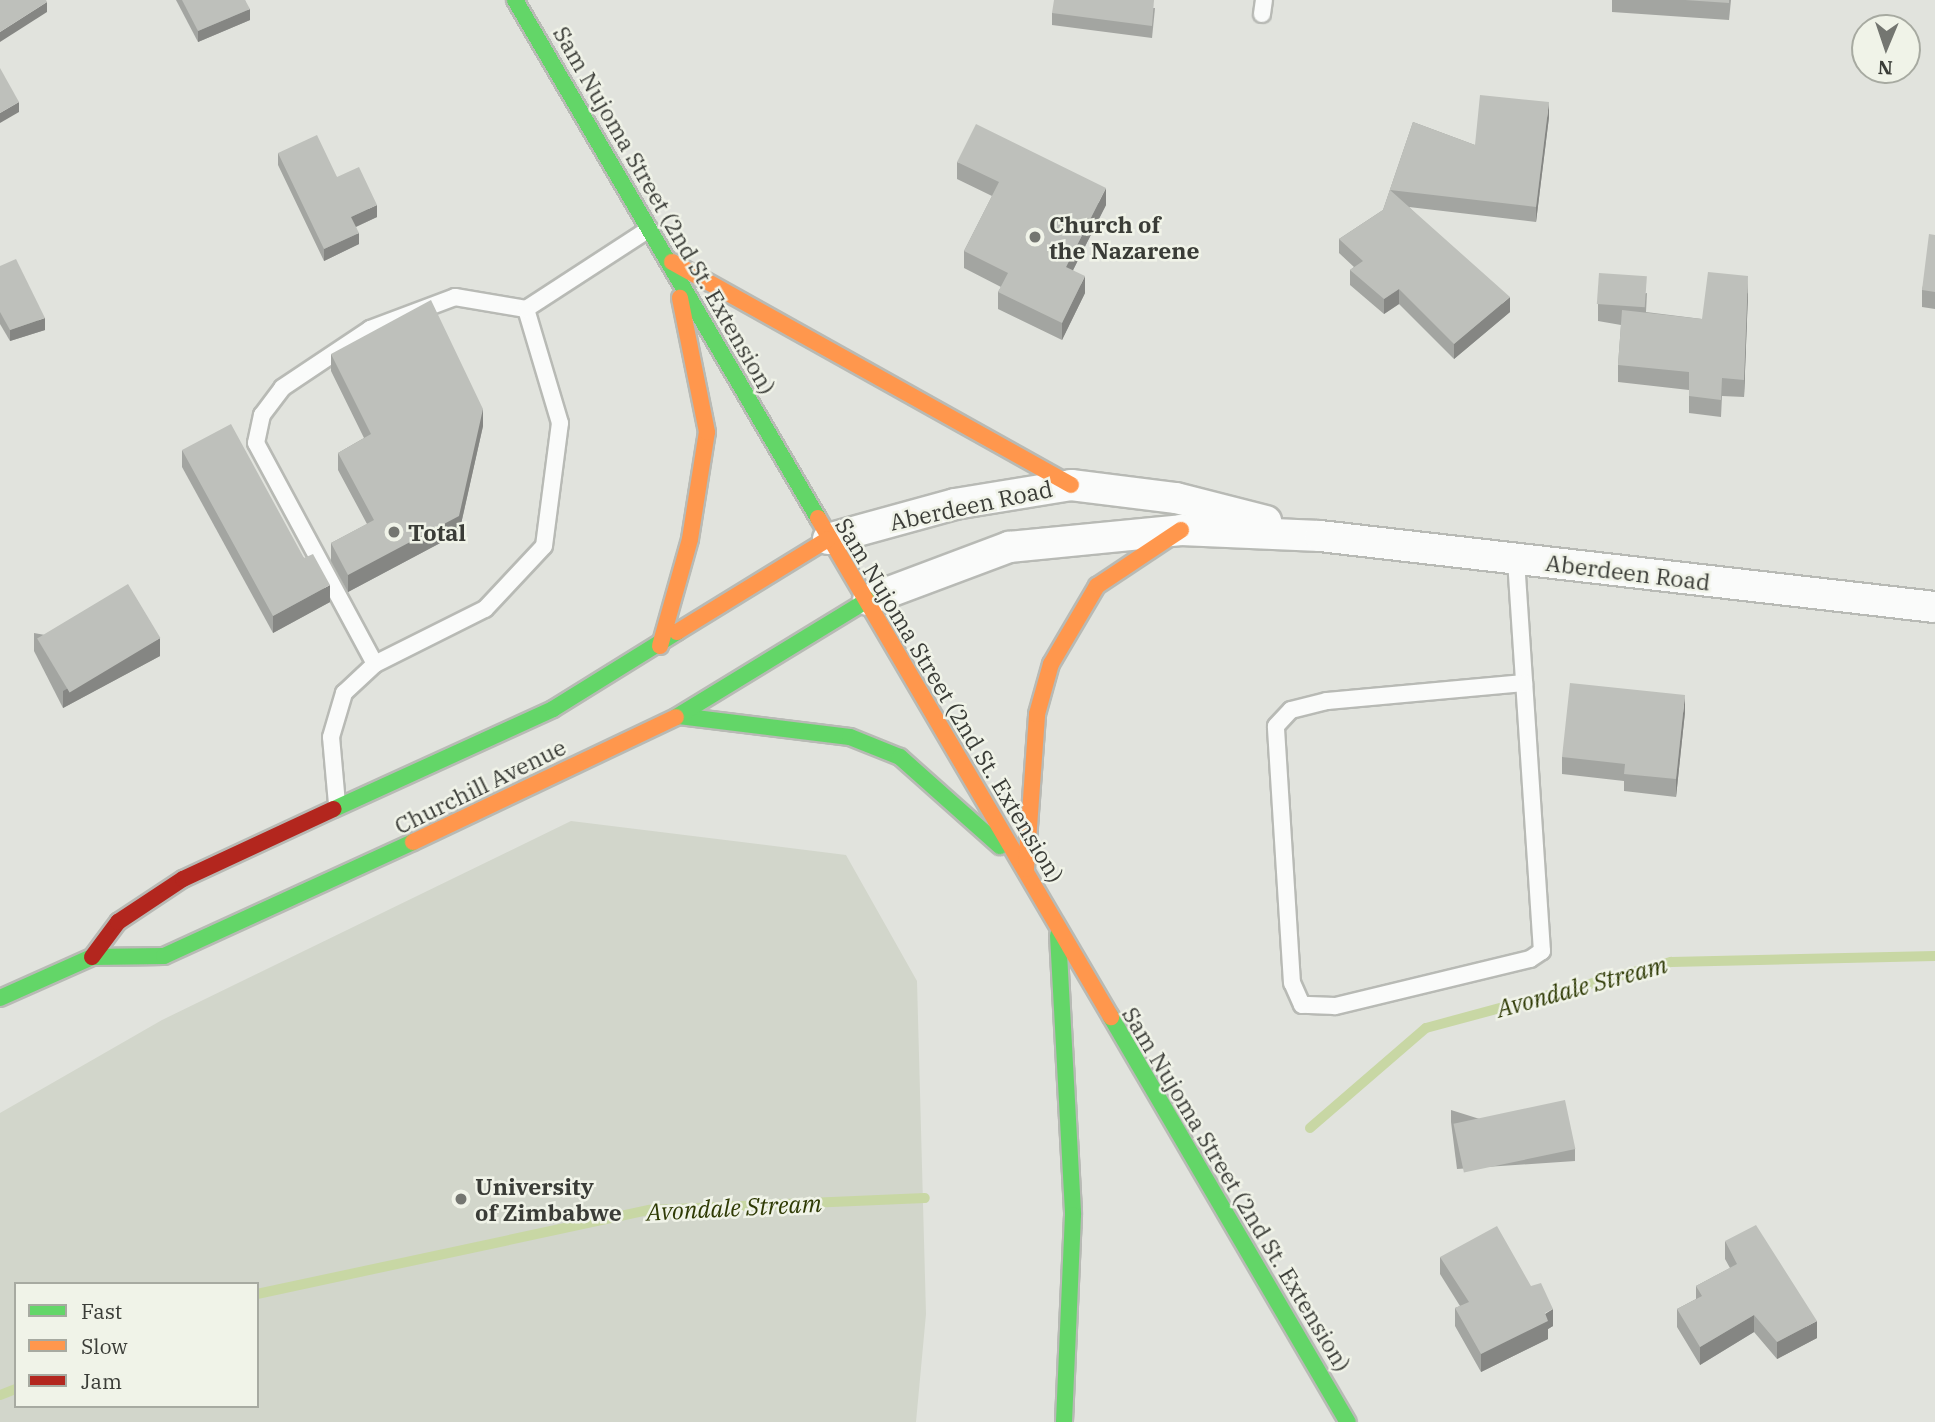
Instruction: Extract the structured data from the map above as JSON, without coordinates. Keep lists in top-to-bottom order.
{
  "streets": {
    "main road": ["Sam Nujoma Street (2nd St. Extension)", "Churchill Avenue"],
    "street": ["Aberdeen Road"]
  },
  "crossings": [
    ["Sam Nujoma Street (2nd St. Extension)", "Aberdeen Road"],
    ["Sam Nujoma Street (2nd St. Extension)", "Churchill Avenue"],
    ["Aberdeen Road", "Churchill Avenue"]
  ],
  "water": ["Avondale Stream"],
  "places": ["Church of the Nazarene", "Total", "University of Zimbabwe"],
  "legend": ["Fast", "Slow", "Jam"],
  "north": "bottom"
}
